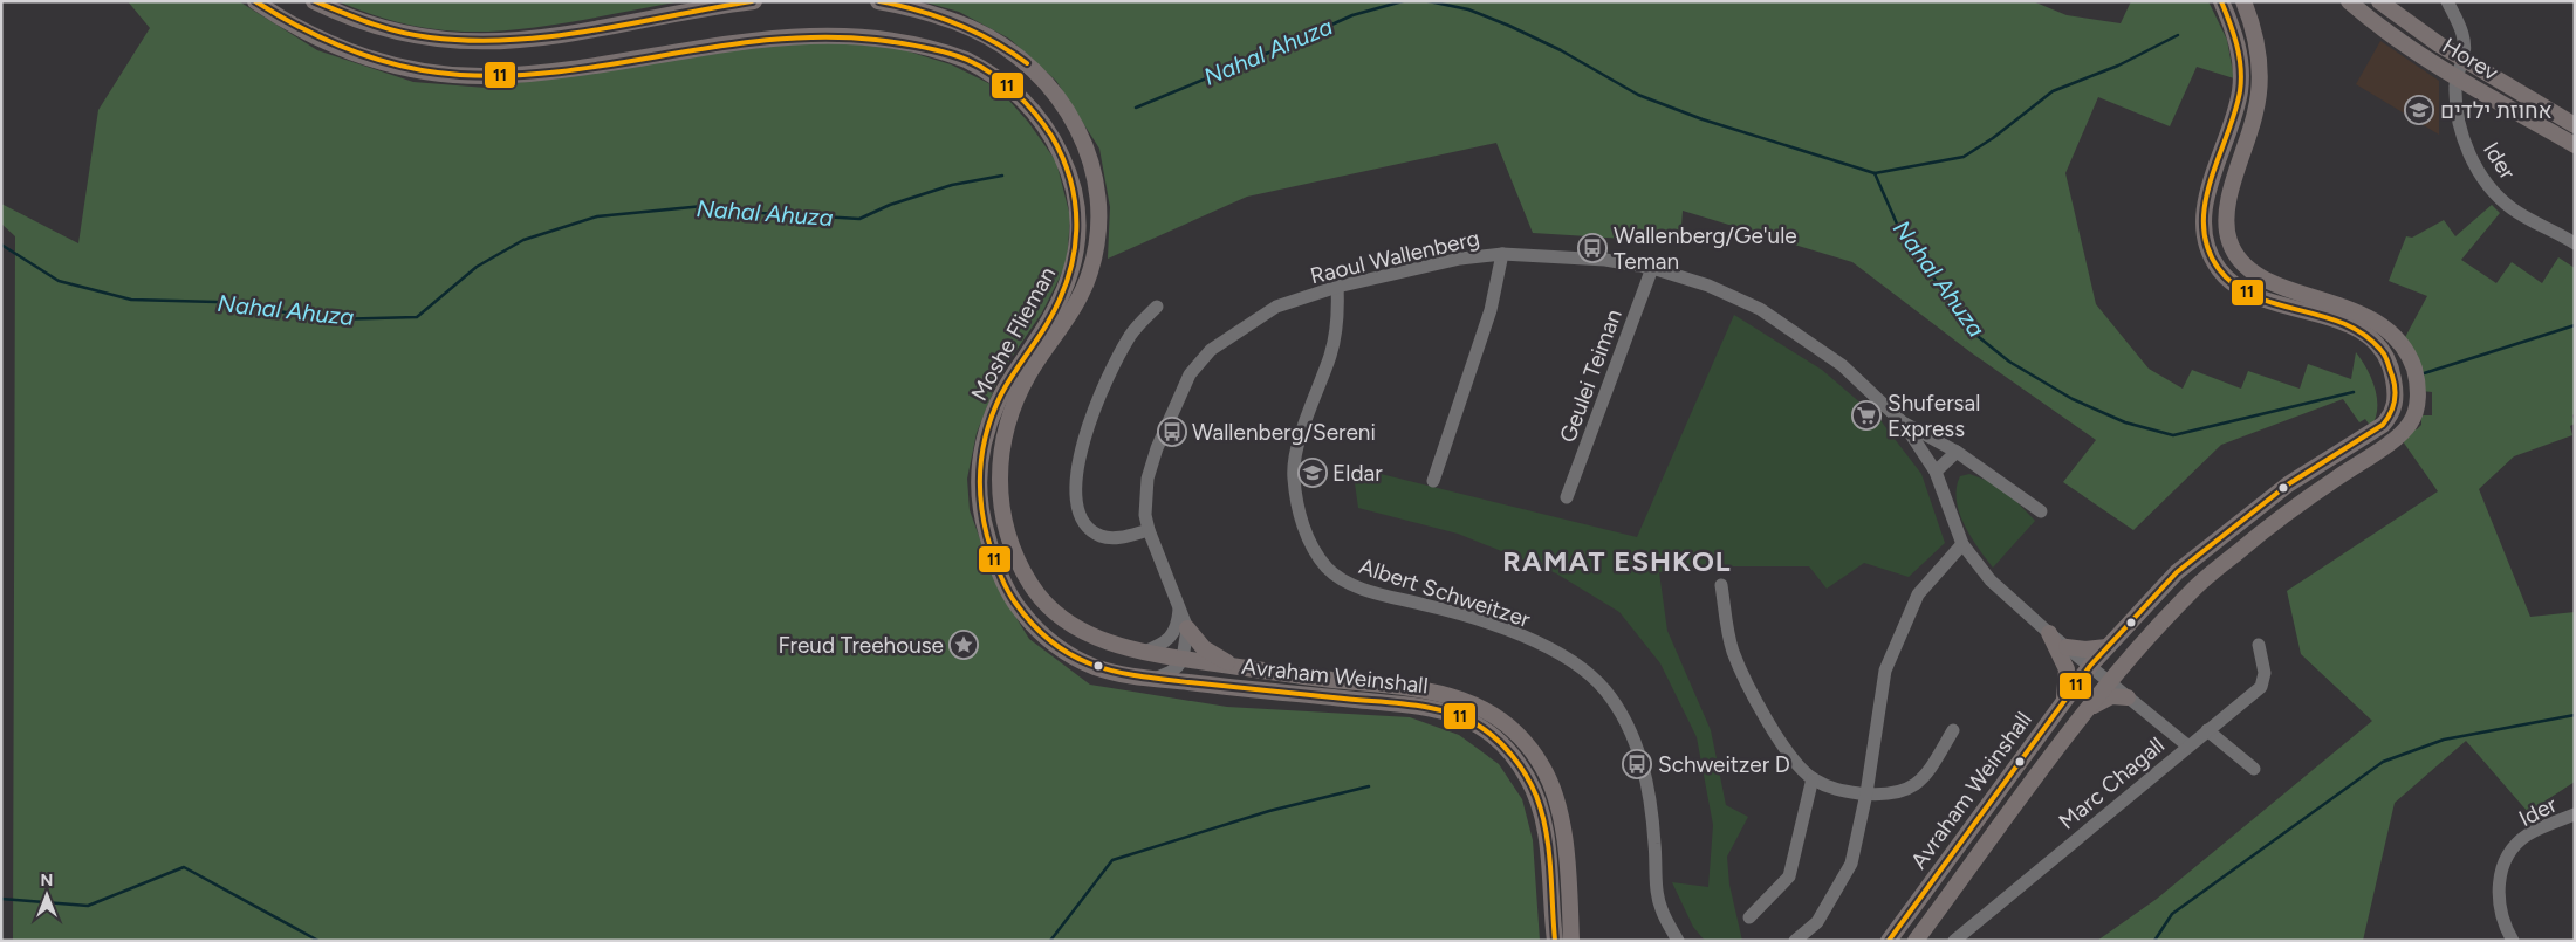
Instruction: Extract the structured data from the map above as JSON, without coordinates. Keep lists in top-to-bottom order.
{
  "streets": {
    "main road": ["Horev", "Moshe Flieman", "Avraham Weinshall"],
    "street": [
      "Ider",
      "Raoul Wallenberg",
      "Geulei Teiman",
      "Albert Schweitzer",
      "Marc Chagall"
    ]
  },
  "crossings": [
    ["Horev", "Ider"],
    ["Raoul Wallenberg", "Geulei Teiman"],
    ["Raoul Wallenberg", "Albert Schweitzer"],
    ["Raoul Wallenberg", "Avraham Weinshall"],
    ["Raoul Wallenberg", "Marc Chagall"],
    ["Moshe Flieman", "Avraham Weinshall"]
  ],
  "districts": ["RAMAT ESHKOL"],
  "water": ["Nahal Ahuza"],
  "places": {
    "school or university": ["אחוזת ילדים", "Eldar"],
    "bus stop": ["Wallenberg/Ge'ule Teman", "Wallenberg/Sereni", "Schweitzer D"],
    "supermarket": ["Shufersal Express"],
    "place": ["Freud Treehouse"]
  },
  "lines": ["transit line 11"],
  "north": "top"
}
